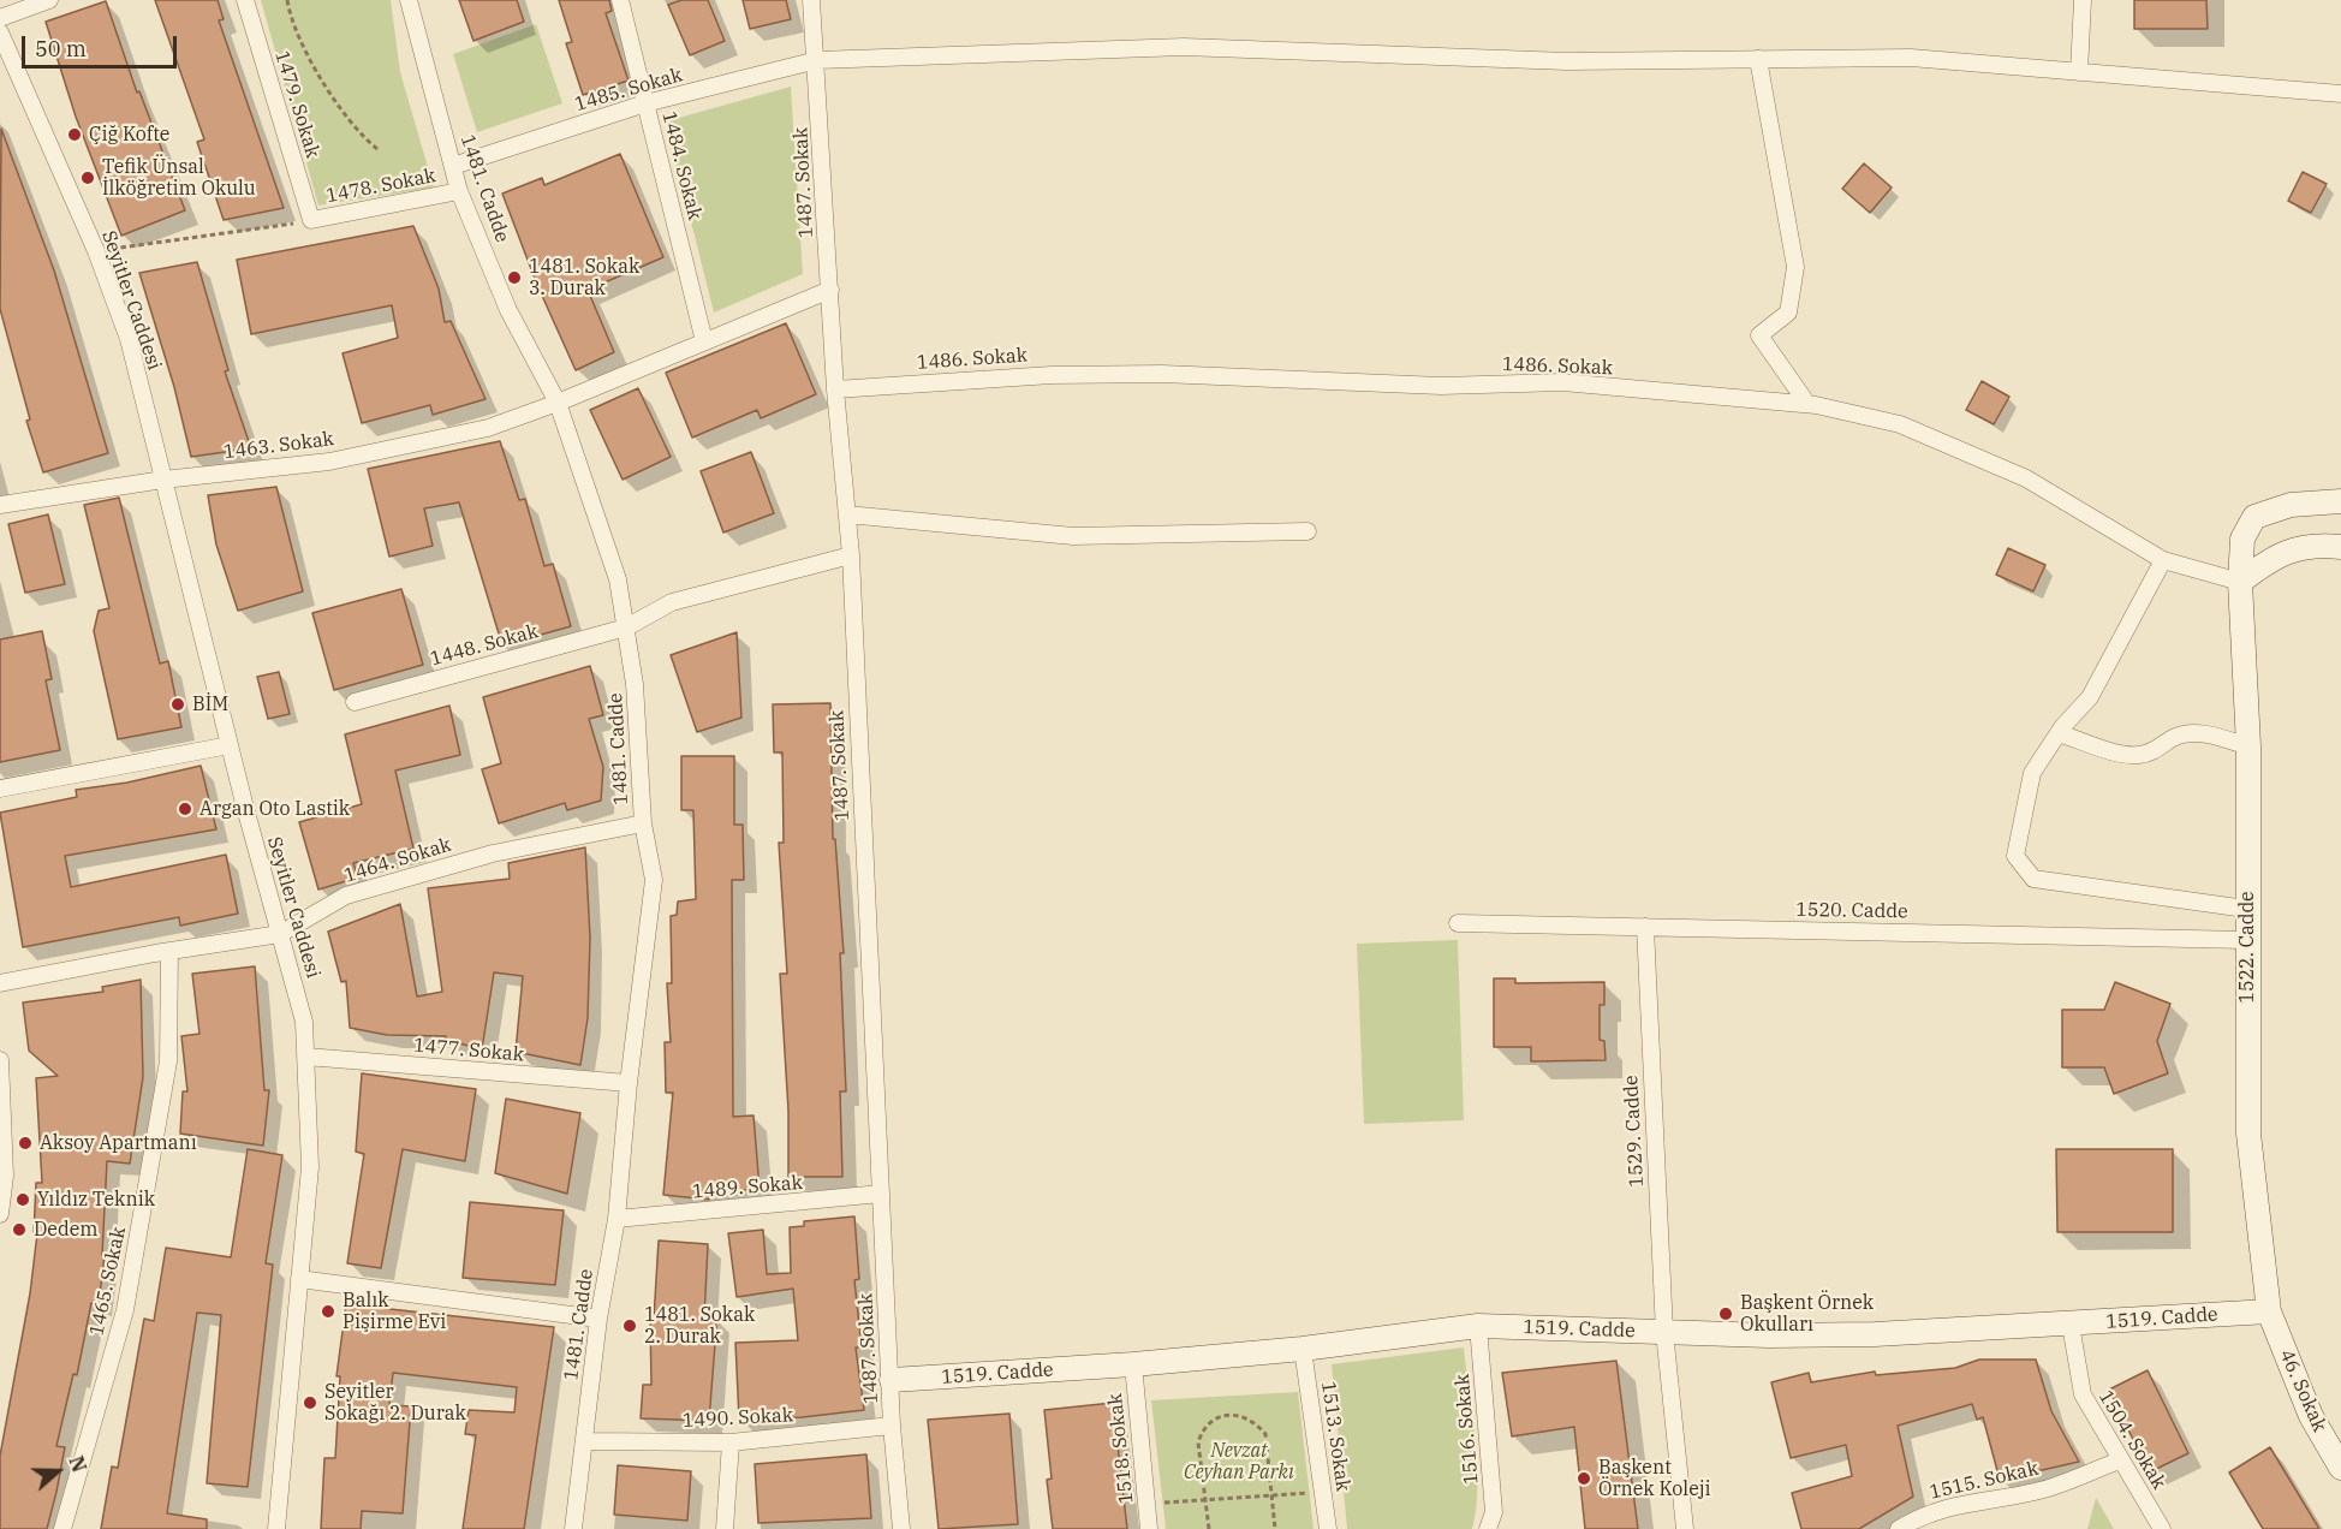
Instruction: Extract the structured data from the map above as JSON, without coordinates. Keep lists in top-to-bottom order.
{
  "streets": {
    "street": [
      "1485. Sokak",
      "1479. Sokak",
      "1484. Sokak",
      "1487. Sokak",
      "1478. Sokak",
      "1481. Cadde",
      "Seyitler Caddesi",
      "1486. Sokak",
      "1463. Sokak",
      "1448. Sokak",
      "1464. Sokak",
      "1520. Cadde",
      "1522. Cadde",
      "1477. Sokak",
      "1529. Cadde",
      "1489. Sokak",
      "1465. Sokak",
      "1519. Cadde",
      "46. Sokak",
      "1490. Sokak",
      "1516. Sokak",
      "1513. Sokak",
      "1504. Sokak",
      "1518. Sokak",
      "1515. Sokak"
    ]
  },
  "crossings": [
    ["1485. Sokak", "1484. Sokak"],
    ["1485. Sokak", "1487. Sokak"],
    ["1485. Sokak", "1481. Cadde"],
    ["1479. Sokak", "1478. Sokak"],
    ["1487. Sokak", "1486. Sokak"],
    ["1487. Sokak", "1448. Sokak"],
    ["1487. Sokak", "1489. Sokak"],
    ["1487. Sokak", "1519. Cadde"],
    ["1487. Sokak", "1490. Sokak"],
    ["1478. Sokak", "1481. Cadde"],
    ["1481. Cadde", "1463. Sokak"],
    ["1481. Cadde", "1448. Sokak"],
    ["1481. Cadde", "1464. Sokak"],
    ["1481. Cadde", "1477. Sokak"],
    ["1481. Cadde", "1489. Sokak"],
    ["1481. Cadde", "1490. Sokak"],
    ["Seyitler Caddesi", "1463. Sokak"],
    ["Seyitler Caddesi", "1464. Sokak"],
    ["Seyitler Caddesi", "1477. Sokak"],
    ["1486. Sokak", "1522. Cadde"],
    ["1464. Sokak", "1465. Sokak"],
    ["1520. Cadde", "1522. Cadde"],
    ["1520. Cadde", "1529. Cadde"],
    ["1522. Cadde", "1519. Cadde"],
    ["1522. Cadde", "46. Sokak"],
    ["1529. Cadde", "1519. Cadde"],
    ["1519. Cadde", "46. Sokak"],
    ["1519. Cadde", "1516. Sokak"],
    ["1519. Cadde", "1513. Sokak"],
    ["1519. Cadde", "1504. Sokak"],
    ["1519. Cadde", "1518. Sokak"],
    ["1504. Sokak", "1515. Sokak"]
  ],
  "parks": ["Nevzat Ceyhan Parkı"],
  "places": [
    "Çiğ Kofte",
    "Tefik Ünsal İlköğretim Okulu",
    "1481. Sokak 3. Durak",
    "BİM",
    "Argan Oto Lastik",
    "Aksoy Apartmanı",
    "Yıldız Teknik",
    "Dedem",
    "Balık Pişirme Evi",
    "Başkent Örnek Okulları",
    "1481. Sokak 2. Durak",
    "Seyitler Sokağı 2. Durak",
    "Başkent Örnek Koleji"
  ],
  "scale_bar": "50 m",
  "north": "right"
}
